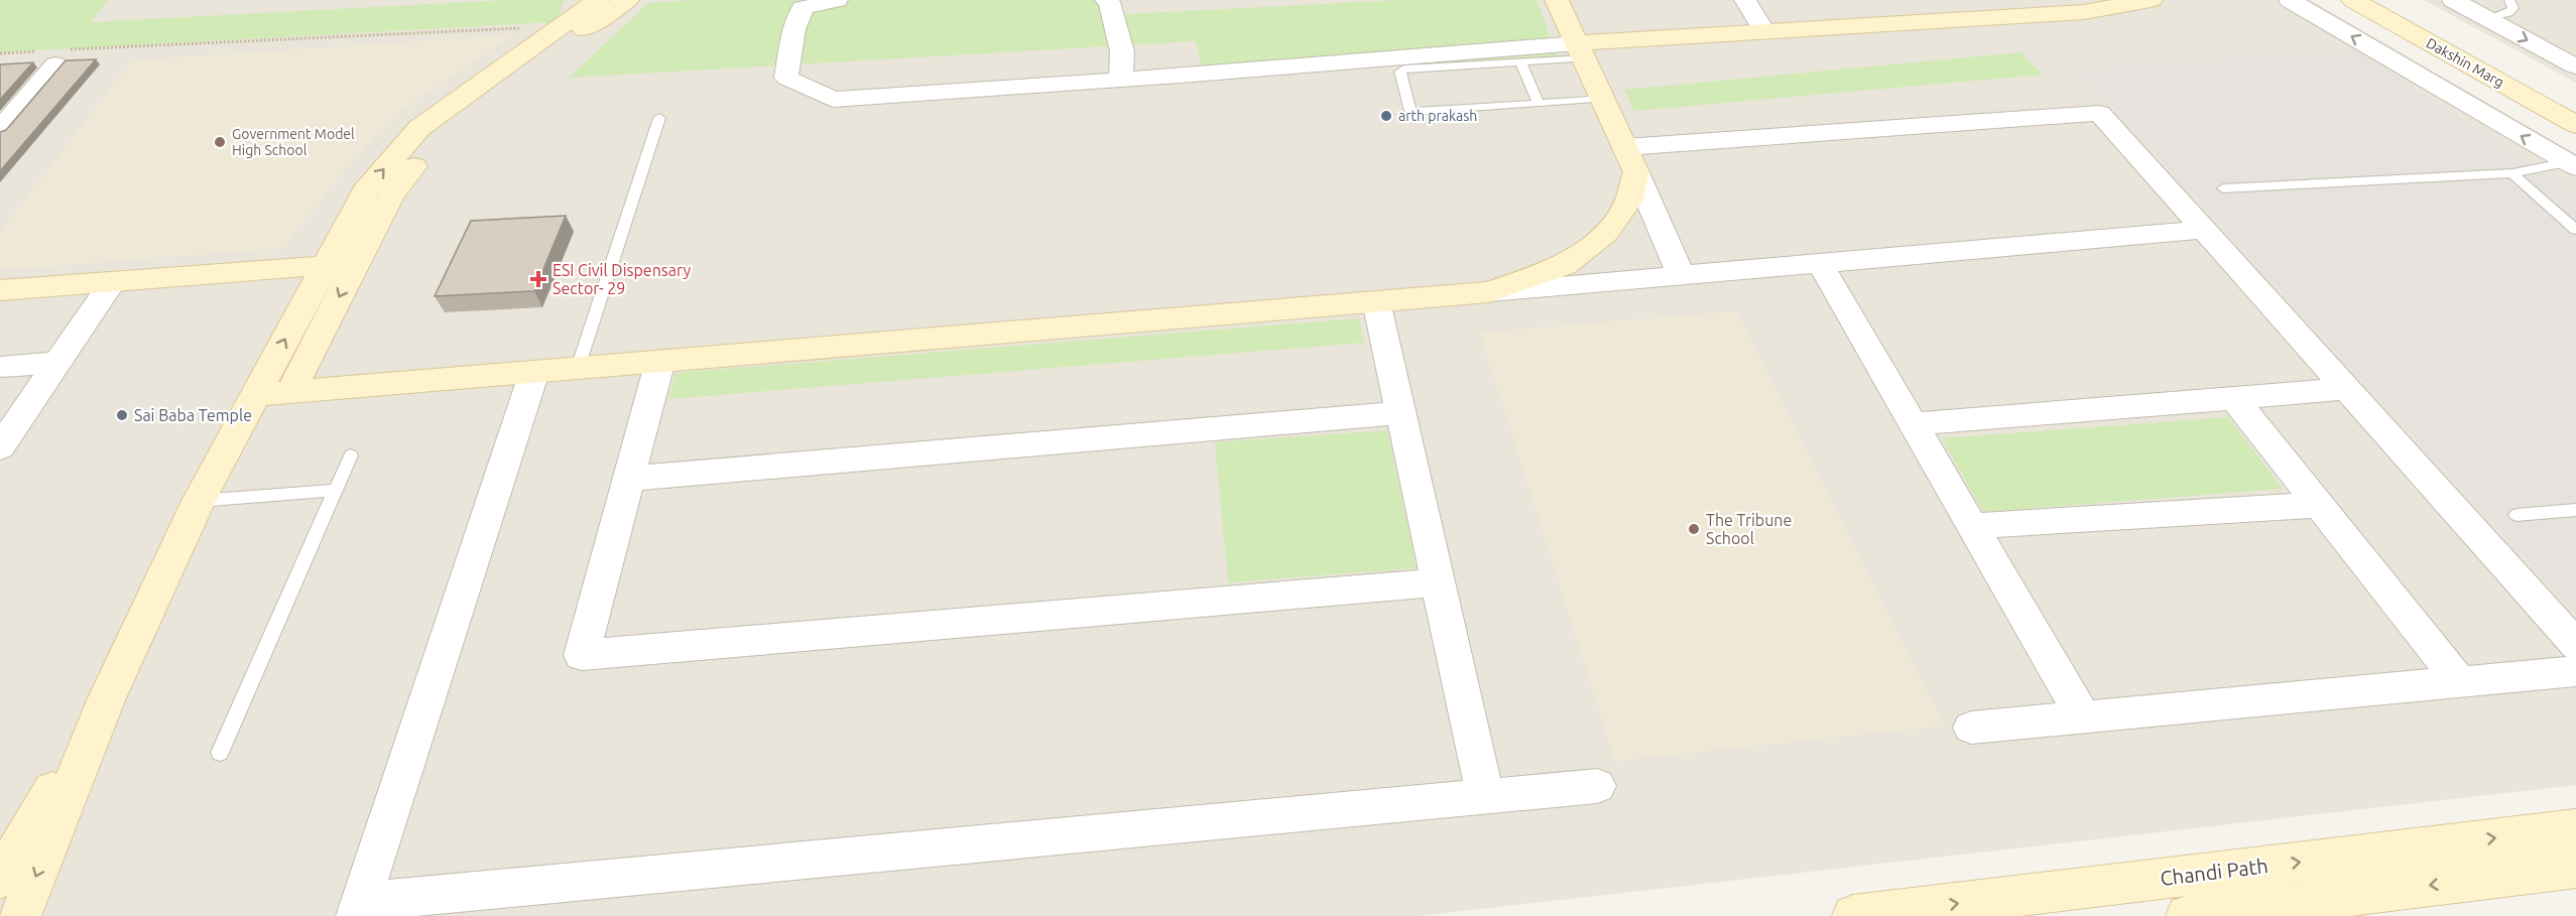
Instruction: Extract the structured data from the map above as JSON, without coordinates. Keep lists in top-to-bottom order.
{
  "streets": {
    "street": ["Dakshin Marg", "Chandi Path"]
  },
  "places": {
    "other": [
      "arth prakash",
      "Government Model High School",
      "Sai Baba Temple",
      "The Tribune School"
    ],
    "health": ["ESI Civil Dispensary Sector- 29"]
  }
}
